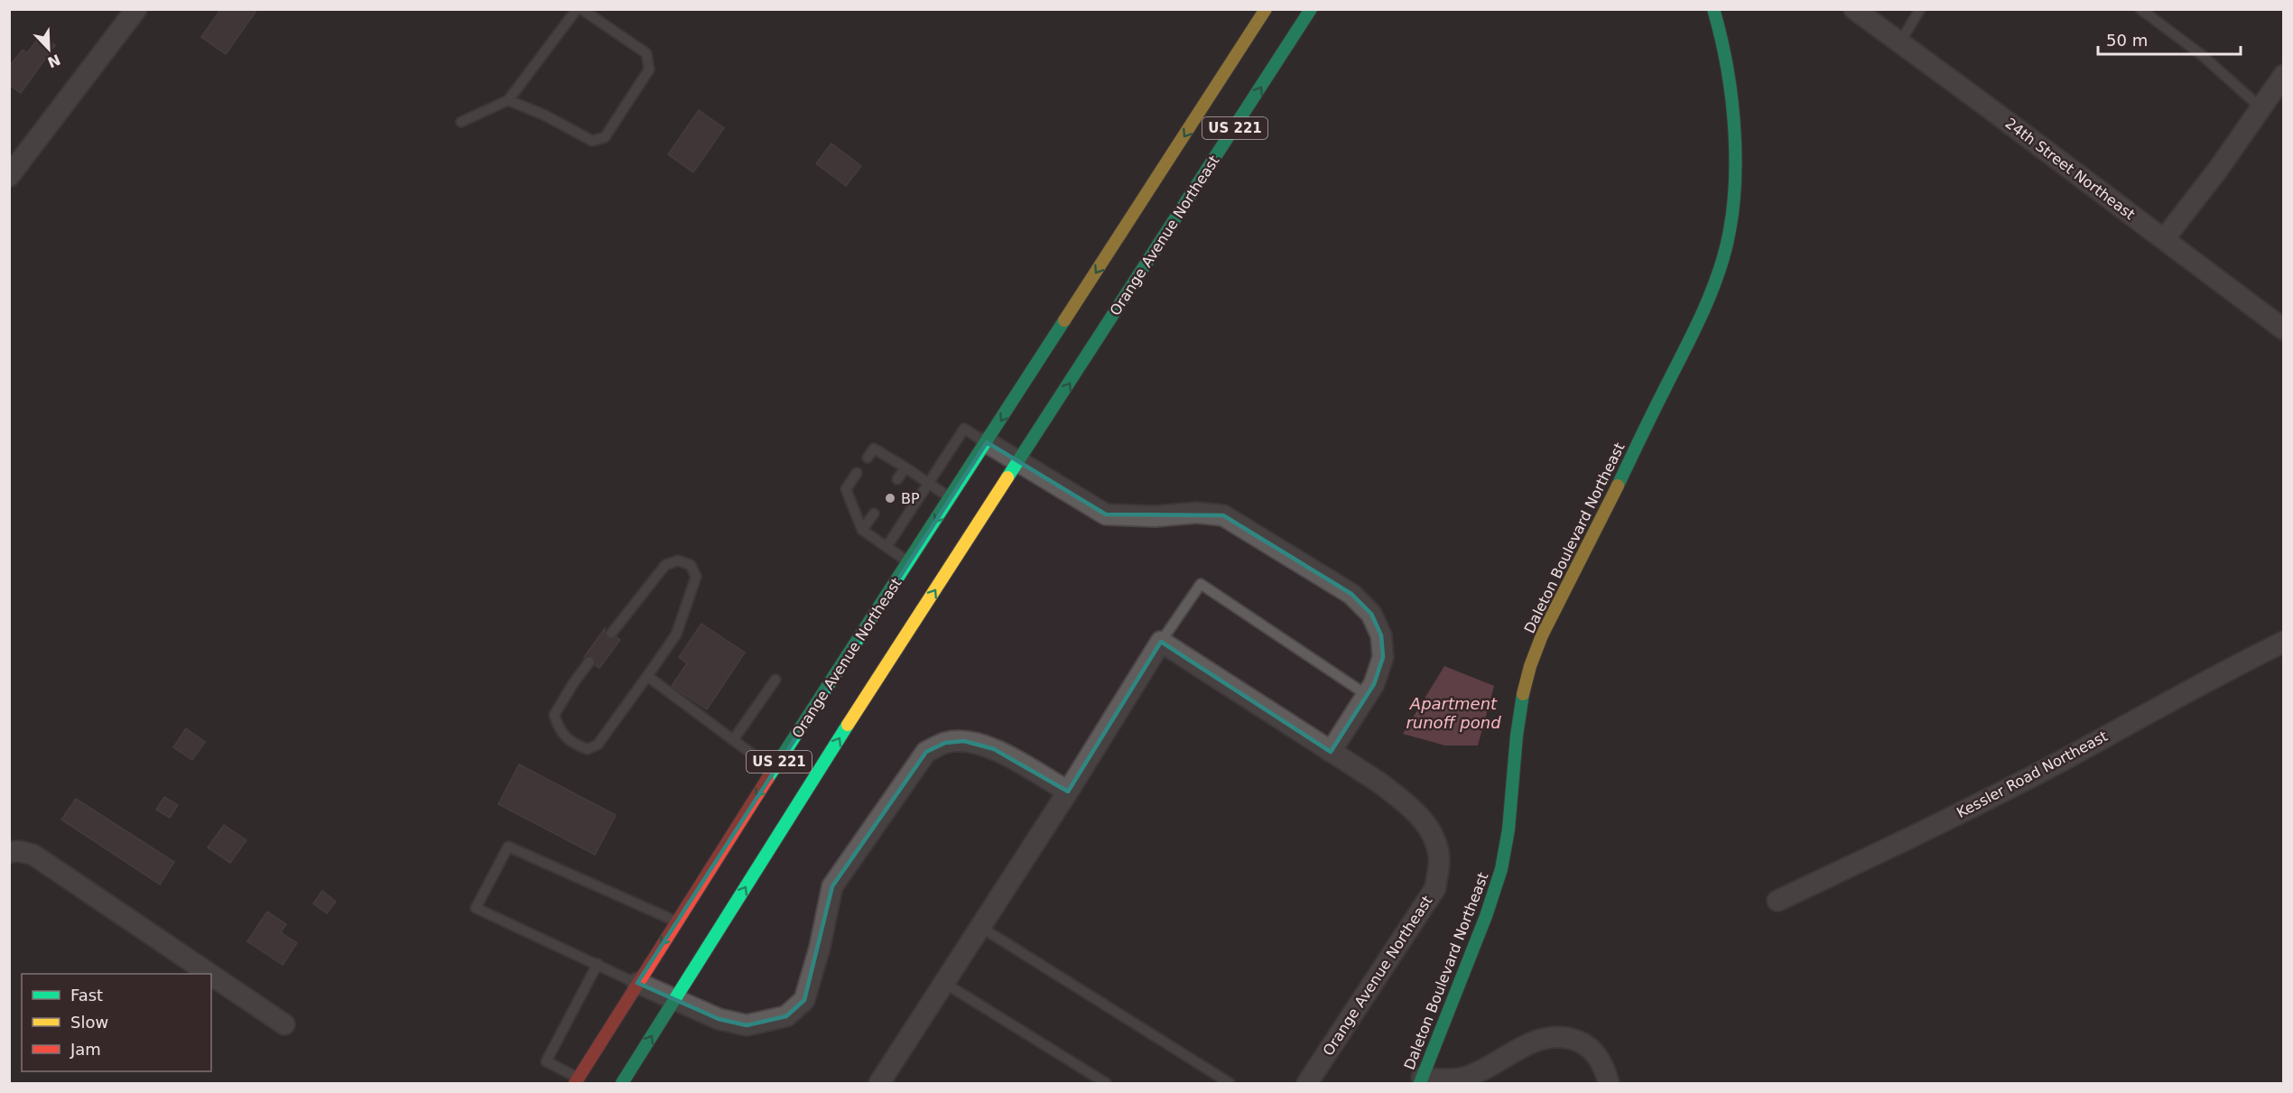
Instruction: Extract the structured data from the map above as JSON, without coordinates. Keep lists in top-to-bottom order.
{
  "streets": {
    "main road": ["US 221", "Orange Avenue Northeast", "Daleton Boulevard Northeast"],
    "street": ["24th Street Northeast", "Kessler Road Northeast"]
  },
  "water": ["Apartment runoff pond"],
  "places": ["BP"],
  "legend": ["Fast", "Slow", "Jam"],
  "scale_bar": "50 m",
  "north": "bottom right"
}
